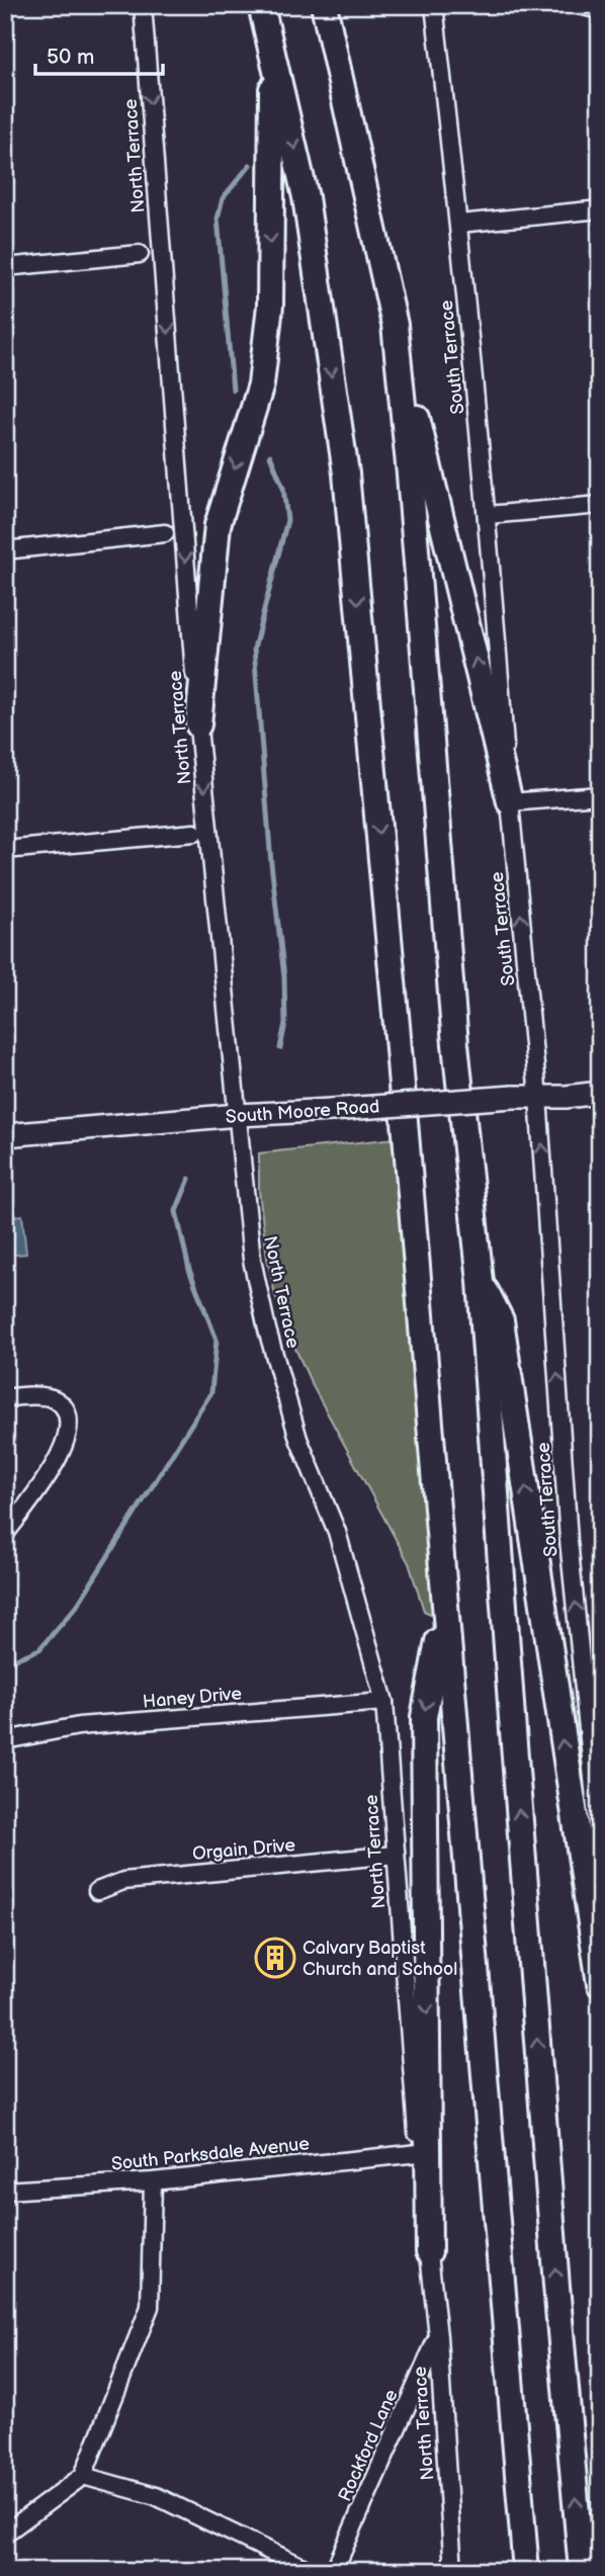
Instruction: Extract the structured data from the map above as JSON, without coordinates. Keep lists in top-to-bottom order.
{
  "streets": {
    "main road": ["South Moore Road"],
    "street": [
      "North Terrace",
      "South Terrace",
      "Haney Drive",
      "Orgain Drive",
      "South Parksdale Avenue",
      "Rockford Lane"
    ]
  },
  "crossings": [
    ["North Terrace", "South Moore Road"],
    ["North Terrace", "Haney Drive"],
    ["North Terrace", "Orgain Drive"],
    ["North Terrace", "South Parksdale Avenue"],
    ["North Terrace", "Rockford Lane"],
    ["South Terrace", "South Moore Road"]
  ],
  "one_way": ["North Terrace", "South Terrace"],
  "places": {
    "building": ["Calvary Baptist Church and School"]
  },
  "scale_bar": "50 m"
}
